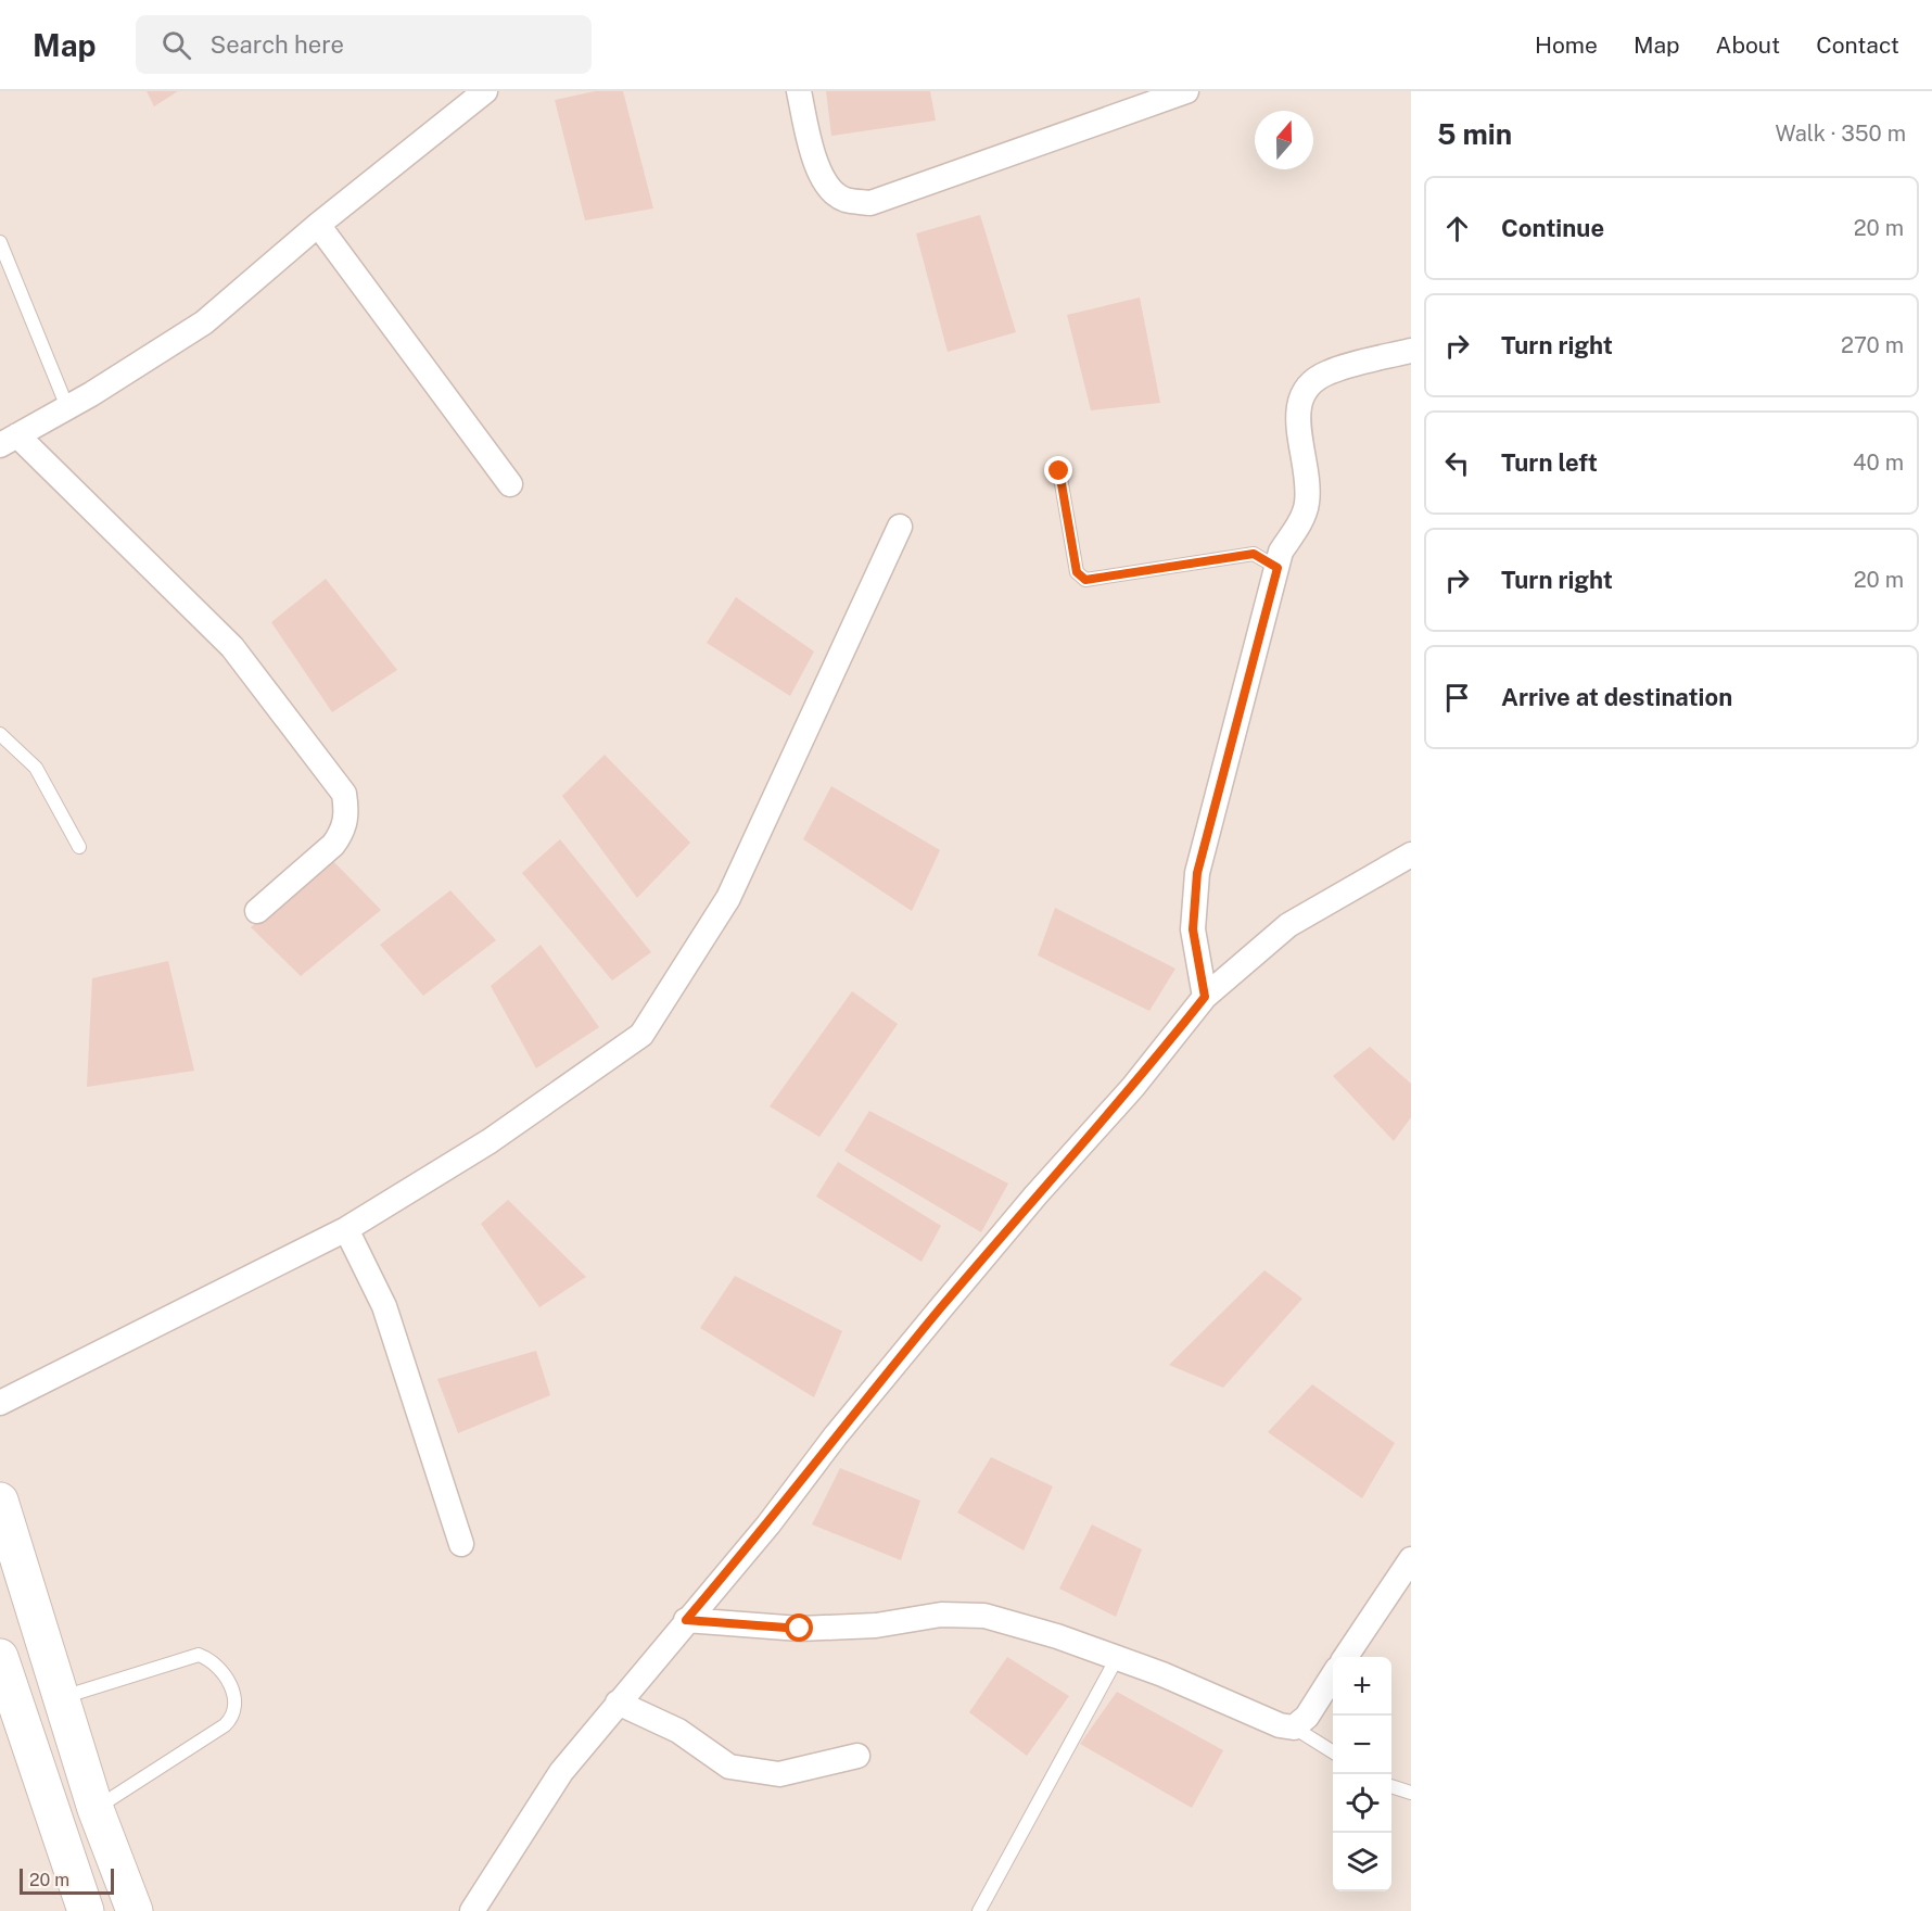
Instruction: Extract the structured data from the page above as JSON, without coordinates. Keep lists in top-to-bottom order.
{
  "scale_bar": "20 m",
  "north": "top",
  "page": {
    "header": "Map",
    "search": "Search here",
    "nav": [
      "Home",
      "Map",
      "About",
      "Contact"
    ],
    "heading": ["5 min", "Walk · 350 m"],
    "list": [
      ["Continue", "20 m"],
      ["Turn right", "270 m"],
      ["Turn left", "40 m"],
      ["Turn right", "20 m"],
      "Arrive at destination"
    ],
    "map_buttons": ["+", "−"],
    "scale": "20 m"
  }
}
